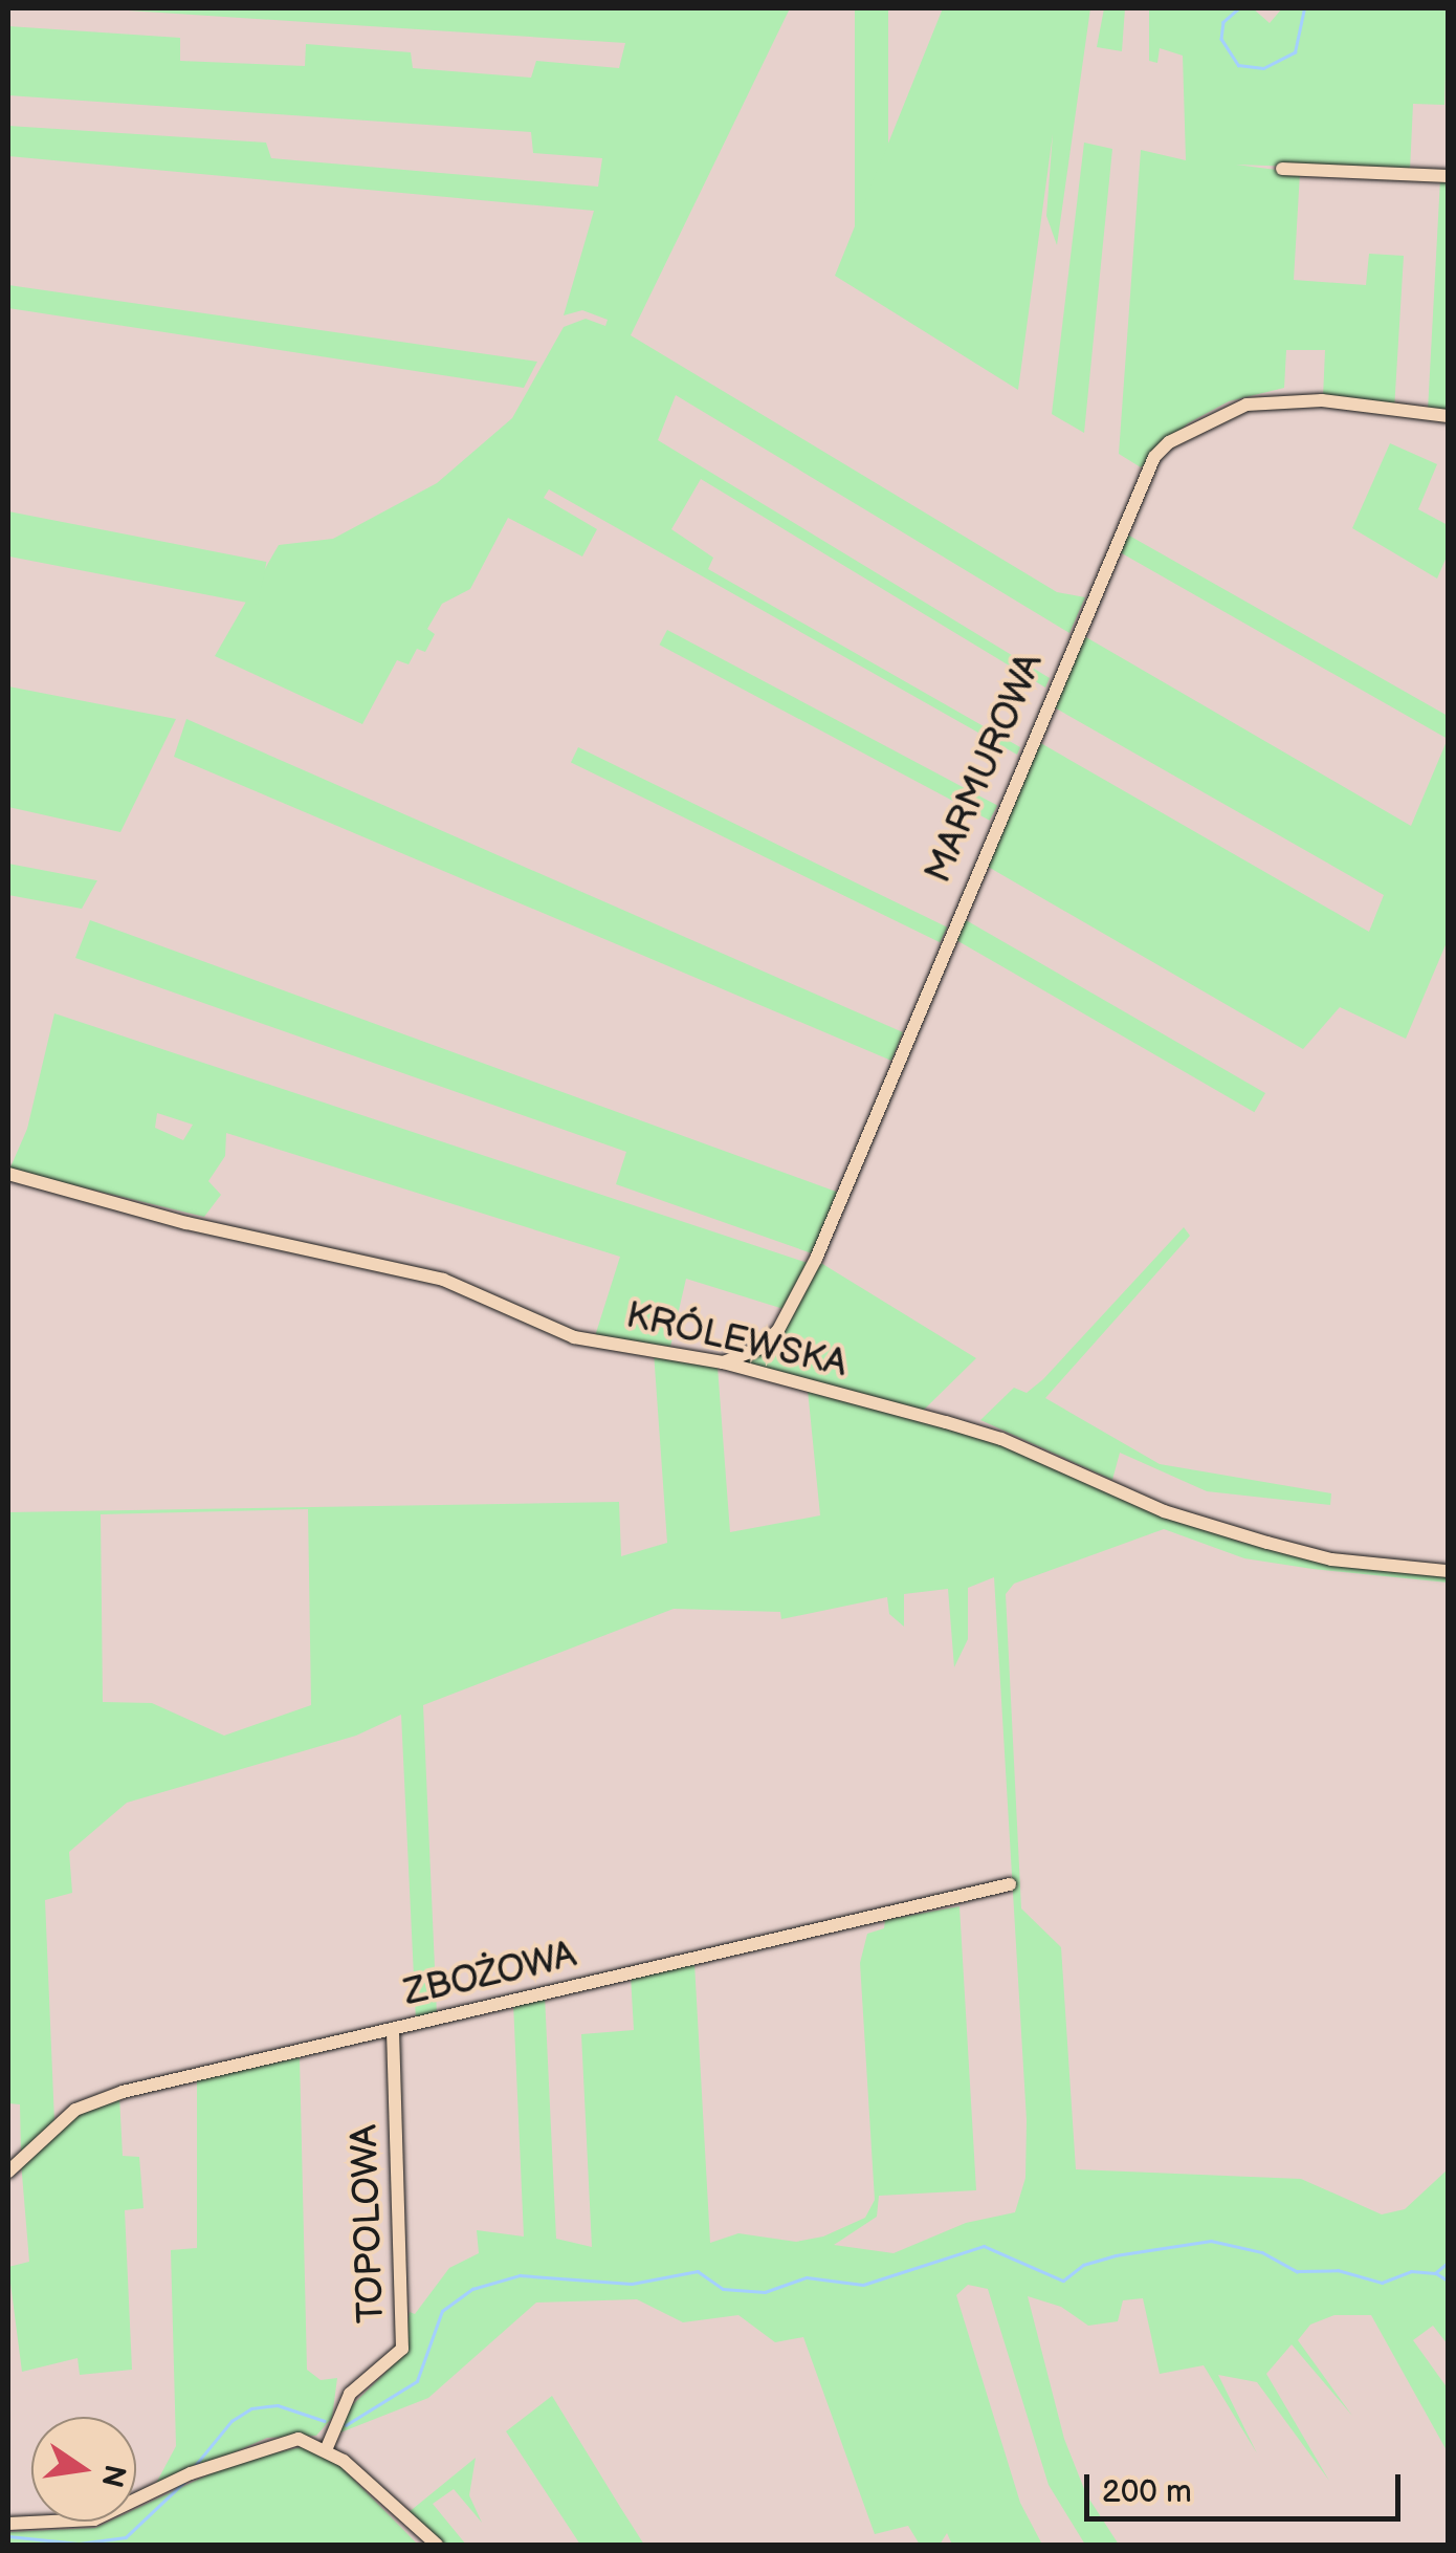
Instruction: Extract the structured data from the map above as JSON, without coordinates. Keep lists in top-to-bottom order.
{
  "streets": {
    "street": [
      "MARMUROWA",
      "KRÓLEWSKA",
      "ZBOŻOWA",
      "TOPOLOWA"
    ]
  },
  "crossings": [
    ["MARMUROWA", "KRÓLEWSKA"],
    ["ZBOŻOWA", "TOPOLOWA"]
  ],
  "scale_bar": "200 m",
  "north": "right"
}
